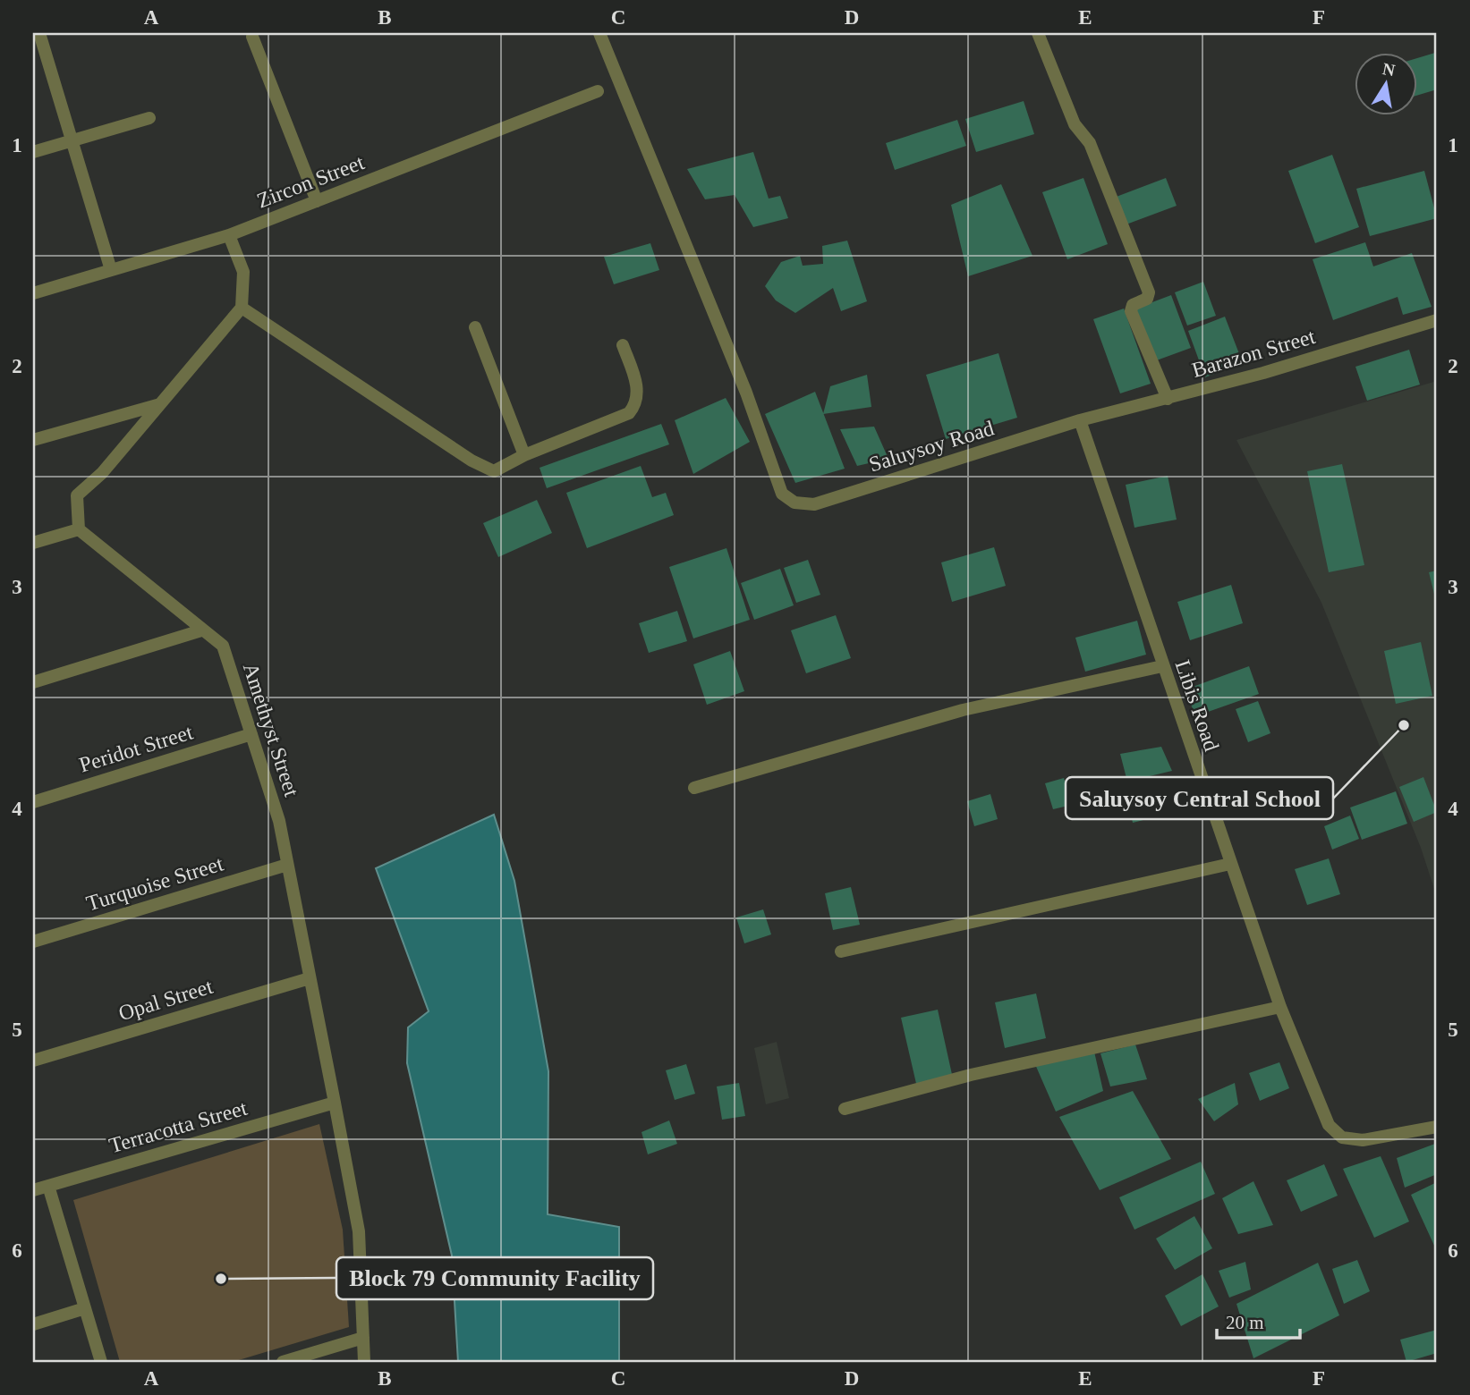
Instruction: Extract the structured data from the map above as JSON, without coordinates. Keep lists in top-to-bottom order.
{
  "streets": {
    "street": [
      "Zircon Street",
      "Barazon Street",
      "Saluysoy Road",
      "Libis Road",
      "Amethyst Street",
      "Peridot Street",
      "Turquoise Street",
      "Opal Street",
      "Terracotta Street"
    ]
  },
  "crossings": [
    ["Barazon Street", "Saluysoy Road"],
    ["Barazon Street", "Libis Road"],
    ["Saluysoy Road", "Libis Road"],
    ["Amethyst Street", "Peridot Street"],
    ["Amethyst Street", "Turquoise Street"],
    ["Amethyst Street", "Opal Street"],
    ["Amethyst Street", "Terracotta Street"]
  ],
  "places": ["Saluysoy Central School", "Block 79 Community Facility"],
  "scale_bar": "20 m",
  "north": "top",
  "grid": {
    "columns": [
      "A",
      "B",
      "C",
      "D",
      "E",
      "F"
    ],
    "rows": [
      "1",
      "2",
      "3",
      "4",
      "5",
      "6"
    ]
  }
}
